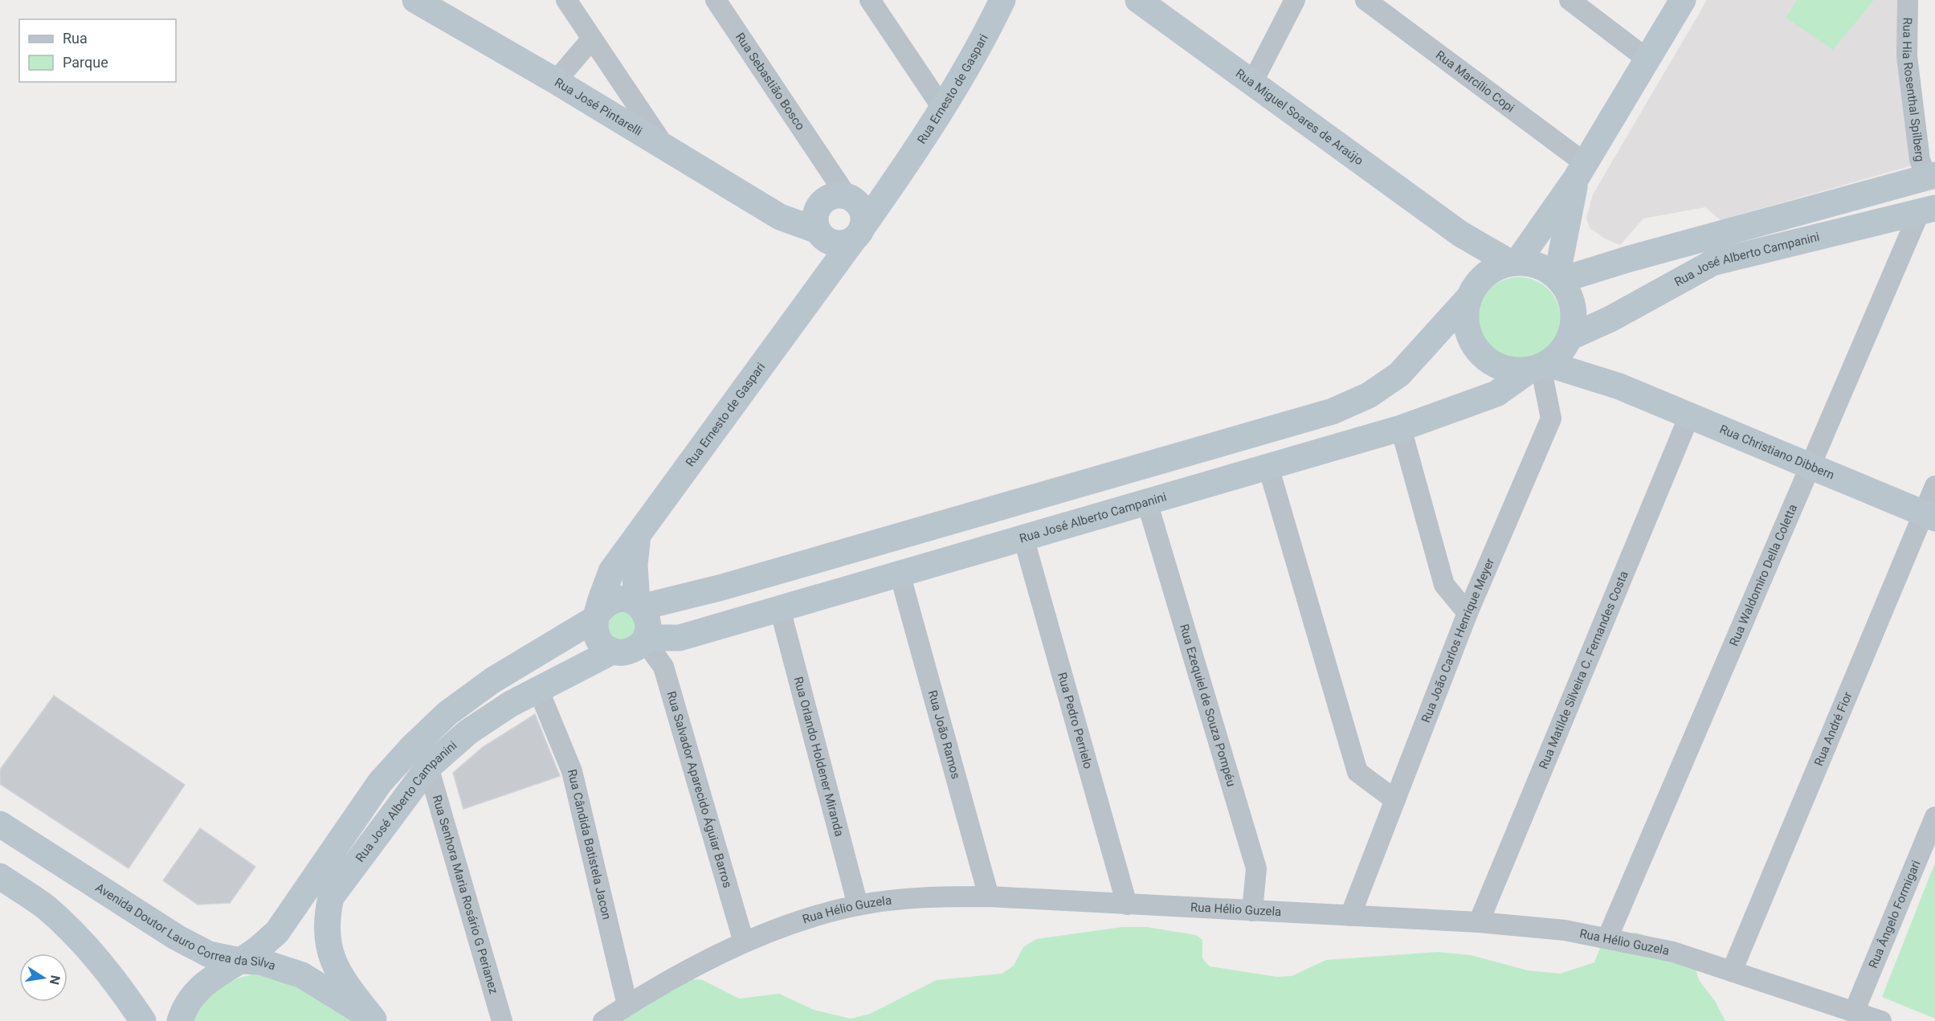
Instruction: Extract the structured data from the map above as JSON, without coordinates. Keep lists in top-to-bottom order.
{
  "streets": {
    "street": [
      "Rua Sebastião Bosco",
      "Rua Marcílio Copi",
      "Rua Ernesto de Gaspari",
      "Rua Hia Rosenthal Spilberg",
      "Rua José Pintarelli",
      "Rua Miguel Soares de Araújo",
      "Rua José Alberto Campanini",
      "Rua Christiano Dibbern",
      "Rua Waldomiro Della Coletta",
      "Rua João Carlos Henrique Meyer",
      "Rua Matilde Silveira C. Fernandes Costa",
      "Rua Ezequiel de Souza Pompéu",
      "Rua Pedro Perrielo",
      "Rua André Fior",
      "Rua João Ramos",
      "Rua Orlando Holdener Miranda",
      "Rua Salvador Aparecido Águiar Barros",
      "Rua Cândida Batistela Jacon",
      "Rua Senhora Maria Rosário G Perianez",
      "Rua Hélio Guzela",
      "Rua Ângelo Formigari",
      "Avenida Doutor Lauro Correa da Silva"
    ]
  },
  "crossings": [
    ["Rua Sebastião Bosco", "Rua Ernesto de Gaspari"],
    ["Rua Sebastião Bosco", "Rua José Pintarelli"],
    ["Rua Ernesto de Gaspari", "Rua José Pintarelli"],
    ["Rua Ernesto de Gaspari", "Rua José Alberto Campanini"],
    ["Rua Ernesto de Gaspari", "Rua Salvador Aparecido Águiar Barros"],
    ["Rua Miguel Soares de Araújo", "Rua José Alberto Campanini"],
    ["Rua Miguel Soares de Araújo", "Rua Christiano Dibbern"],
    ["Rua Miguel Soares de Araújo", "Rua João Carlos Henrique Meyer"],
    ["Rua José Alberto Campanini", "Rua Christiano Dibbern"],
    ["Rua José Alberto Campanini", "Rua Waldomiro Della Coletta"],
    ["Rua José Alberto Campanini", "Rua João Carlos Henrique Meyer"],
    ["Rua José Alberto Campanini", "Rua Ezequiel de Souza Pompéu"],
    ["Rua José Alberto Campanini", "Rua Pedro Perrielo"],
    ["Rua José Alberto Campanini", "Rua João Ramos"],
    ["Rua José Alberto Campanini", "Rua Orlando Holdener Miranda"],
    ["Rua José Alberto Campanini", "Rua Salvador Aparecido Águiar Barros"],
    ["Rua José Alberto Campanini", "Rua Cândida Batistela Jacon"],
    ["Rua José Alberto Campanini", "Rua Senhora Maria Rosário G Perianez"],
    ["Rua José Alberto Campanini", "Avenida Doutor Lauro Correa da Silva"],
    ["Rua Christiano Dibbern", "Rua Waldomiro Della Coletta"],
    ["Rua Christiano Dibbern", "Rua João Carlos Henrique Meyer"],
    ["Rua Christiano Dibbern", "Rua Matilde Silveira C. Fernandes Costa"],
    ["Rua Christiano Dibbern", "Rua André Fior"],
    ["Rua Waldomiro Della Coletta", "Rua Hélio Guzela"],
    ["Rua João Carlos Henrique Meyer", "Rua Hélio Guzela"],
    ["Rua Matilde Silveira C. Fernandes Costa", "Rua Hélio Guzela"],
    ["Rua Ezequiel de Souza Pompéu", "Rua Hélio Guzela"],
    ["Rua Pedro Perrielo", "Rua Hélio Guzela"],
    ["Rua André Fior", "Rua Hélio Guzela"],
    ["Rua João Ramos", "Rua Hélio Guzela"],
    ["Rua Orlando Holdener Miranda", "Rua Hélio Guzela"],
    ["Rua Salvador Aparecido Águiar Barros", "Rua Hélio Guzela"],
    ["Rua Cândida Batistela Jacon", "Rua Hélio Guzela"],
    ["Rua Hélio Guzela", "Rua Ângelo Formigari"]
  ],
  "legend": ["Rua", "Parque"],
  "north": "right"
}
